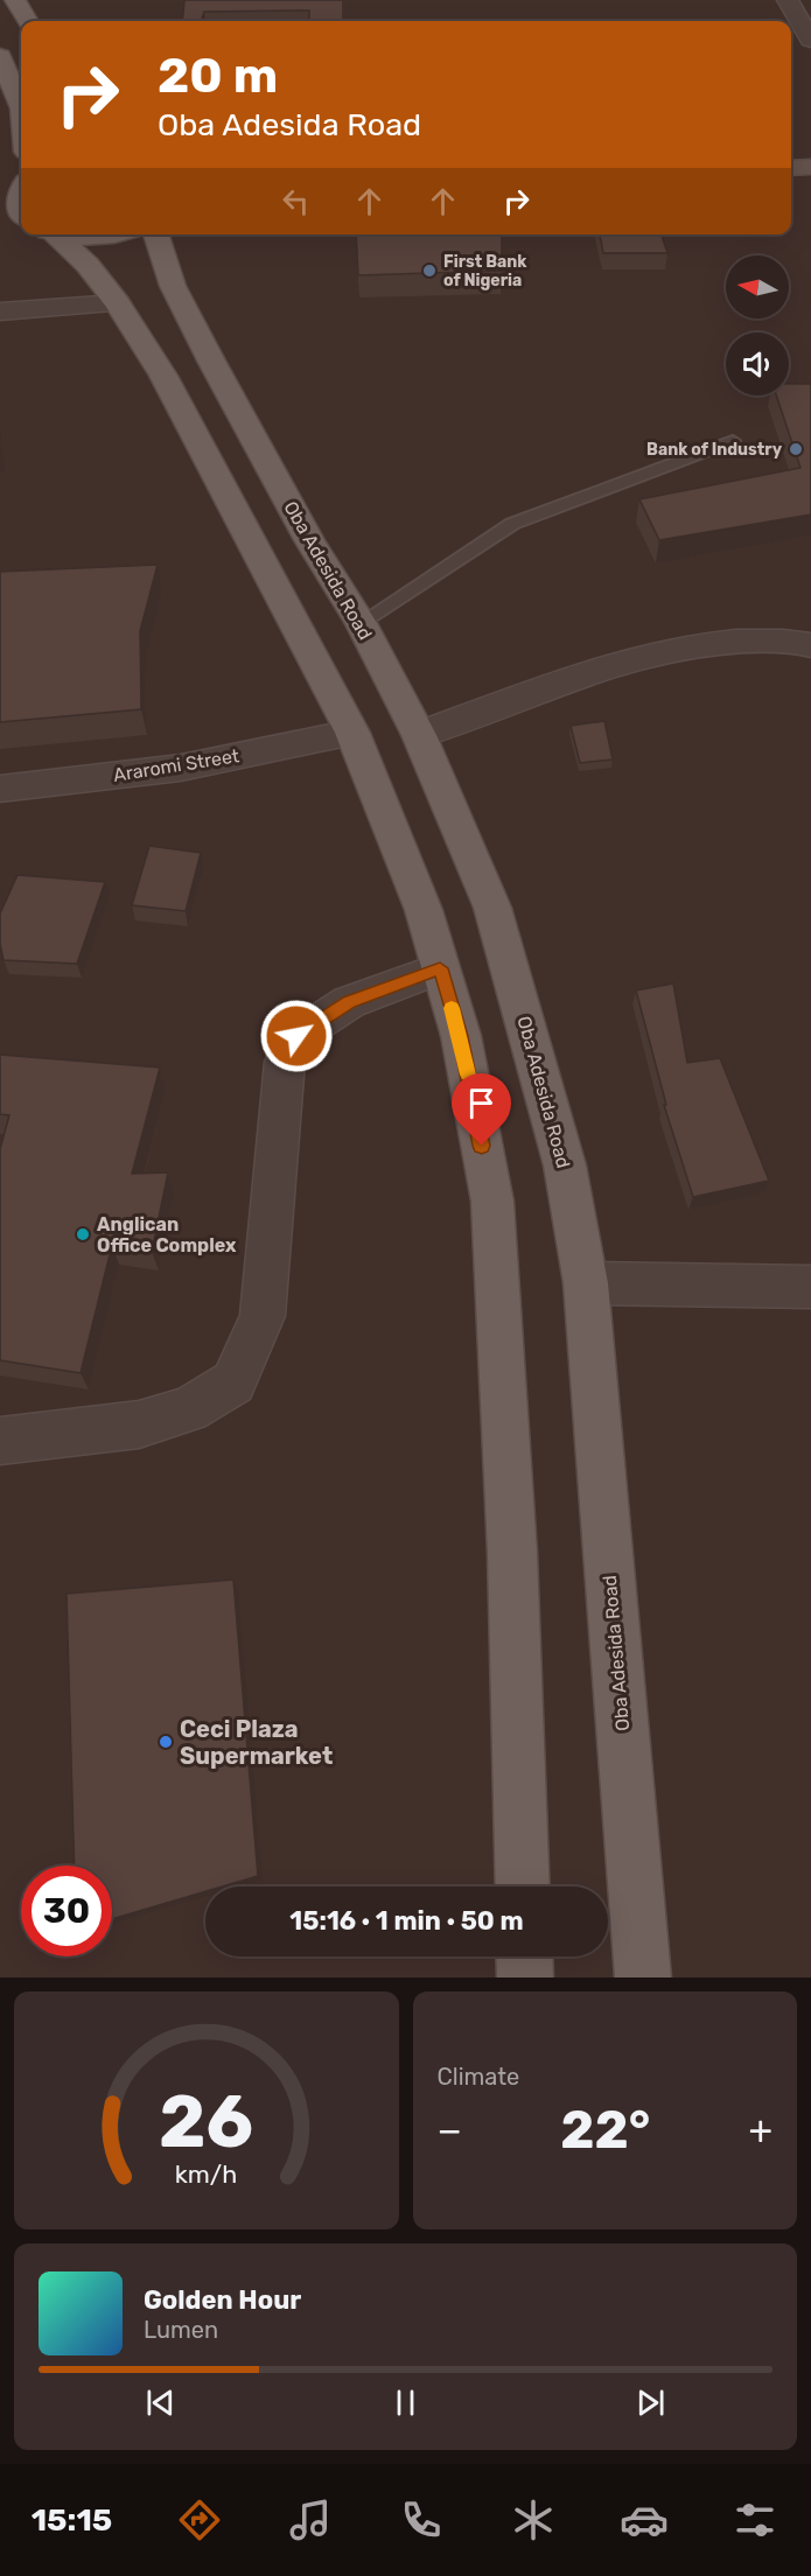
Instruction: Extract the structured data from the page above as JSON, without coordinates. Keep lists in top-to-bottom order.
{
  "streets": {
    "main road": ["Oba Adesida Road"],
    "street": ["Araromi Street"]
  },
  "places": [
    "First Bank of Nigeria",
    "Bank of Industry",
    "Anglican Office Complex",
    "Ceci Plaza Supermarket"
  ],
  "north": "left",
  "page": {
    "turn": ["20 m", "Oba Adesida Road"],
    "limit": "30",
    "trip": "15:16 · 1 min · 50 m",
    "tile": "Climate",
    "heat": ["−", "22°", "+"],
    "song": ["Golden Hour", "Lumen"],
    "tabs": "15:15",
    "gauge": ["26", "km/h"]
  }
}
